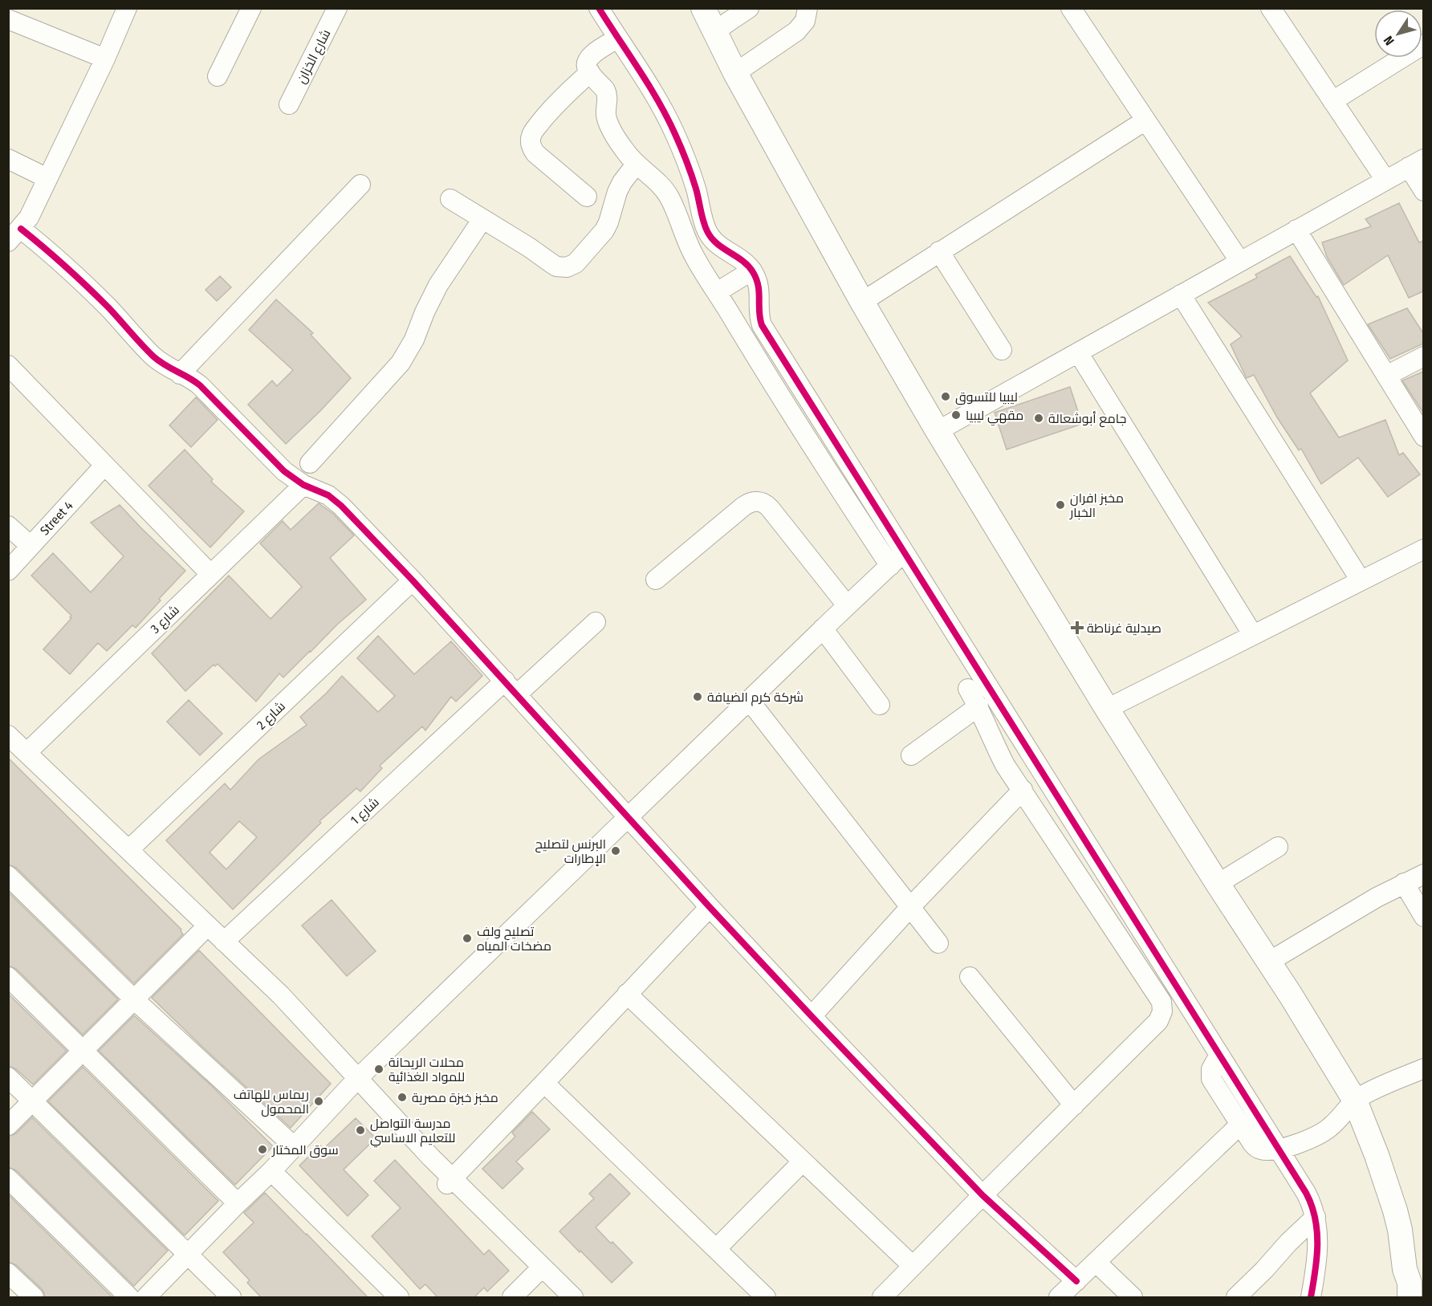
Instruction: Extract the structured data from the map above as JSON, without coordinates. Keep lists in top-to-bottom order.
{
  "streets": {
    "street": [
      "شارع الخزان",
      "Street 4",
      "شارع 3",
      "شارع 2",
      "شارع 1"
    ]
  },
  "places": {
    "other": [
      "ليبيا للتسوق",
      "مقهي ليبيا",
      "جامع أبوشعالة",
      "مخبز افران الخبار",
      "شركة كرم الضيافة",
      "البرنس لتصليح الإطارات",
      "تصليح ولف مضخات المياه",
      "محلات الريحانة للمواد الغذائية",
      "مخبز خبزة مصرية",
      "ريماس للهاتف المحمول",
      "مدرسة التواصل للتعليم الاساسي",
      "سوق المختار"
    ],
    "health": ["صيدلية غرناطة"]
  },
  "north": "bottom left"
}
